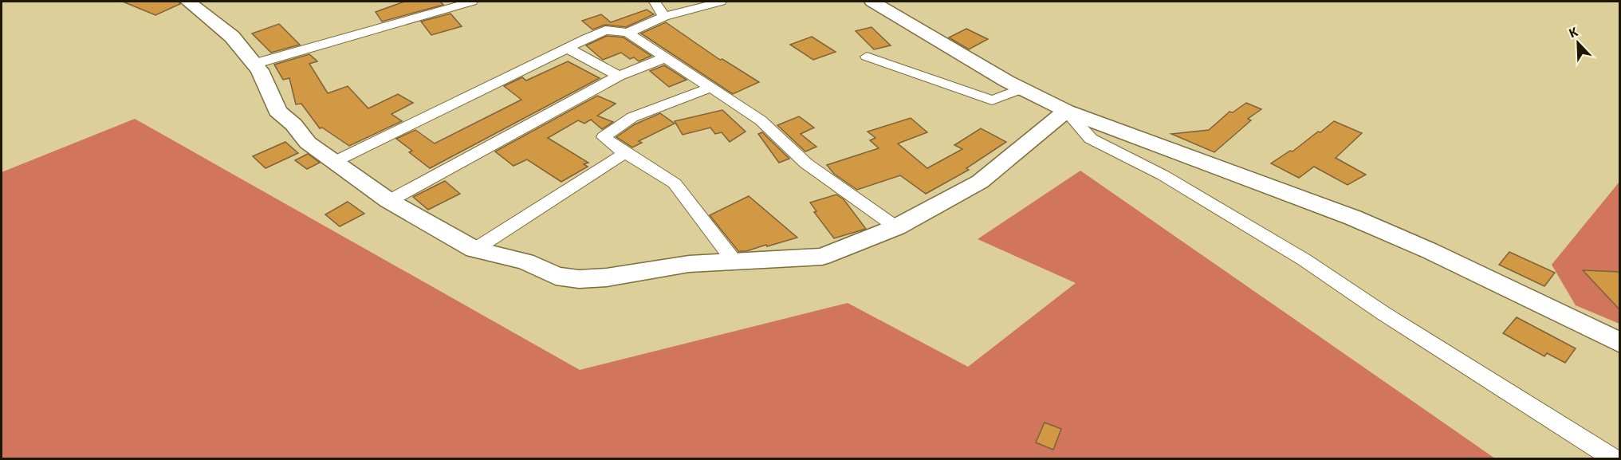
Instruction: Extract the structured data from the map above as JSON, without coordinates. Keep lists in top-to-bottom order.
{
  "north": "top left"
}
